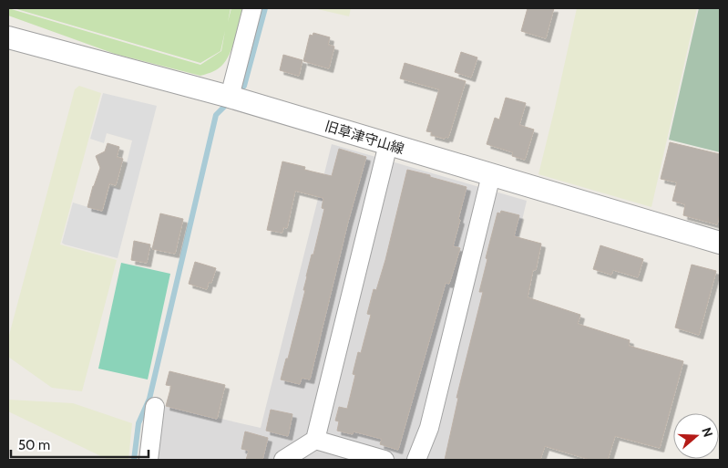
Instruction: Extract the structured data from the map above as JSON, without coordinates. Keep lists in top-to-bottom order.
{
  "streets": {
    "street": ["旧草津守山線"]
  },
  "scale_bar": "50 m",
  "north": "right"
}
